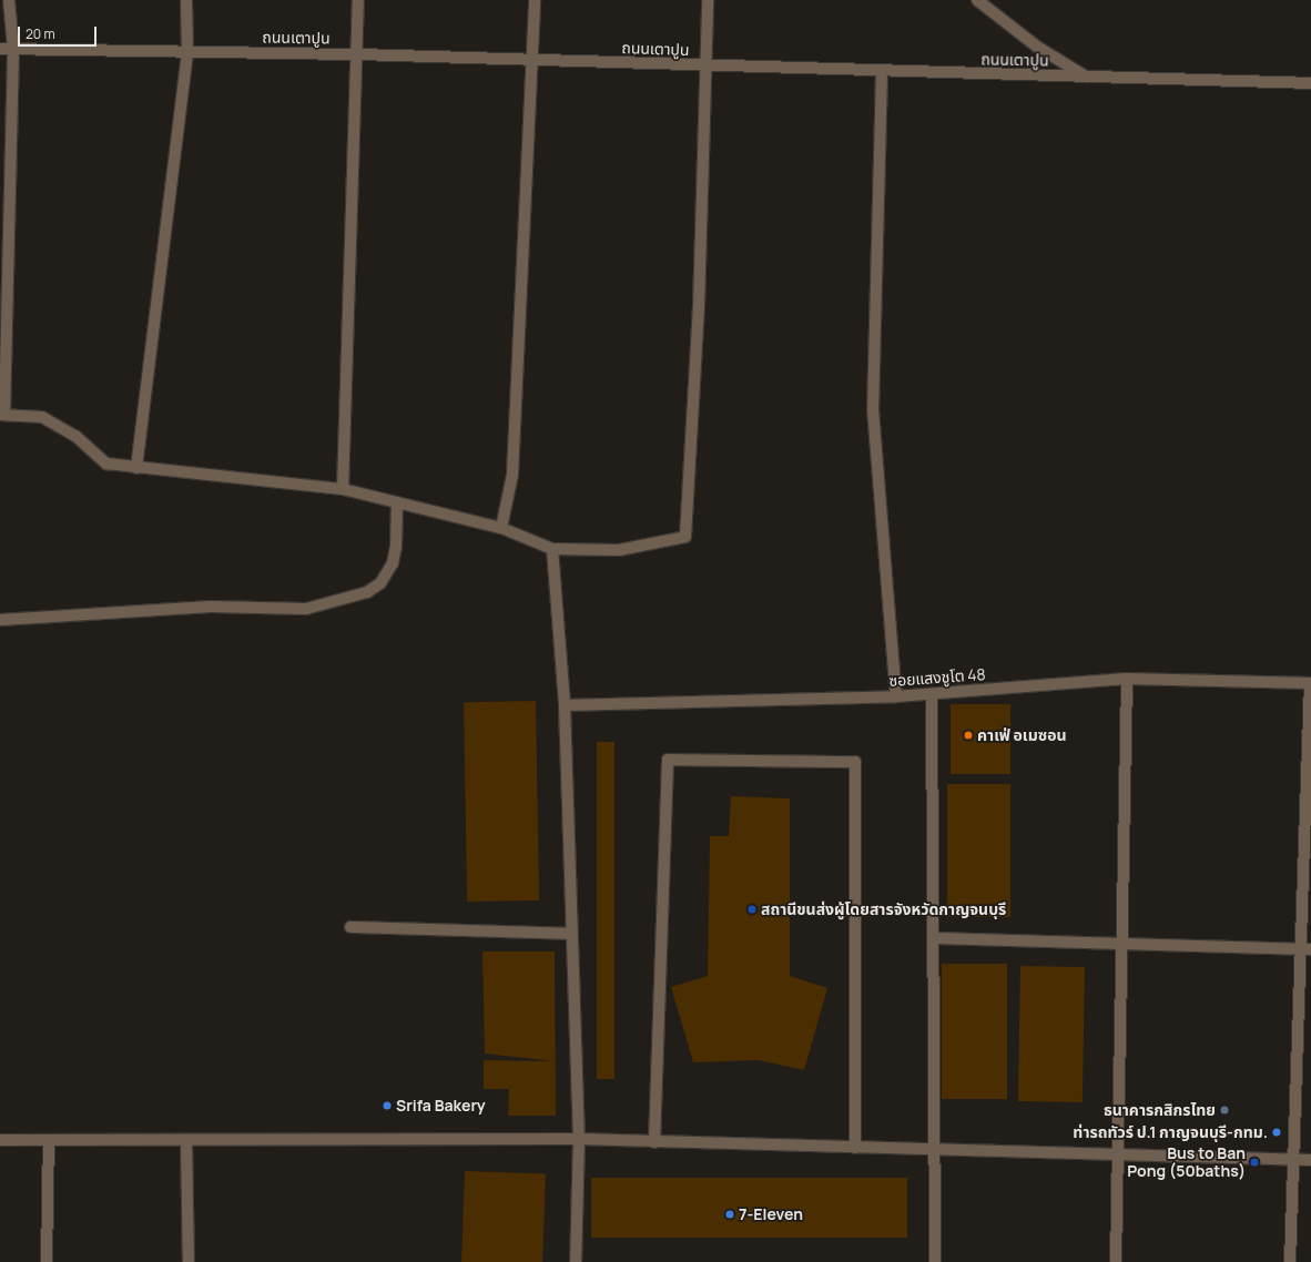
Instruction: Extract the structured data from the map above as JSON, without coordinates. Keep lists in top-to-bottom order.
{
  "streets": {
    "street": ["ถนนเตาปูน", "ซอยแสงชูโต 48"]
  },
  "places": [
    "คาเฟ่ อเมซอน",
    "สถานีขนส่งผู้โดยสารจังหวัดกาญจนบุรี",
    "Srifa Bakery",
    "ธนาคารกสิกรไทย",
    "ท่ารถทัวร์ ป.1 กาญจนบุรี-กทม.",
    "Bus to Ban Pong (50baths)",
    "7-Eleven"
  ],
  "scale_bar": "20 m"
}
